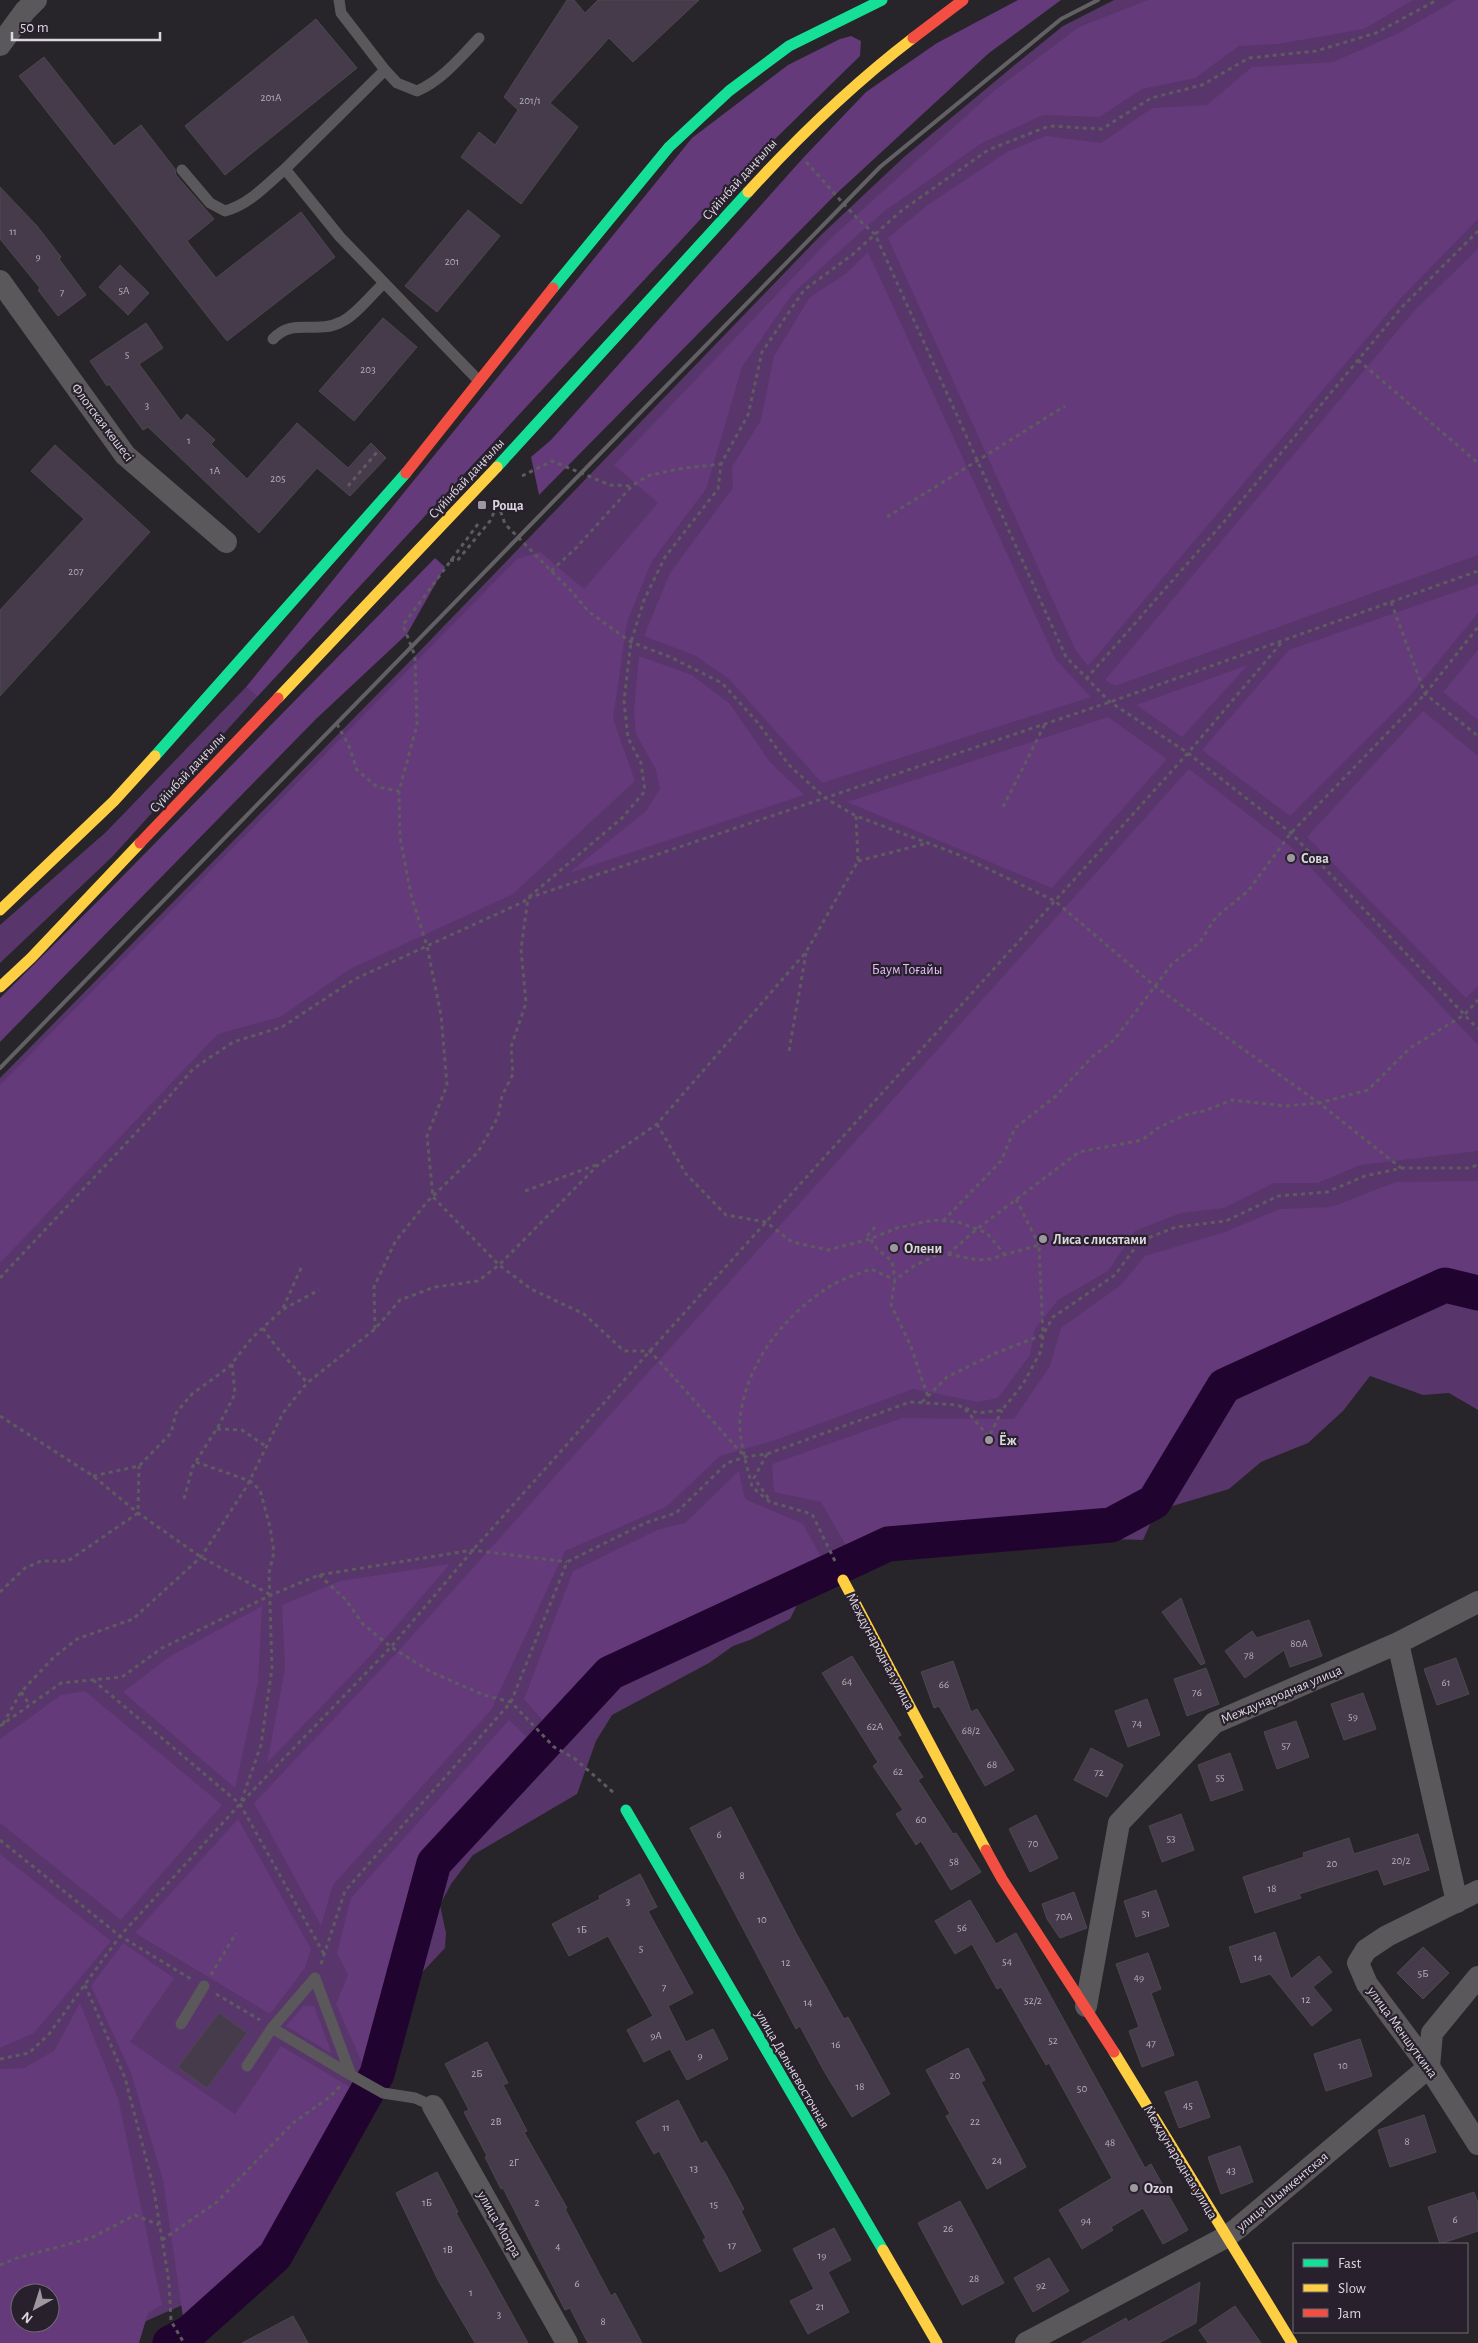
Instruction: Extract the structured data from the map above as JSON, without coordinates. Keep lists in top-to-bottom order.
{
  "streets": {
    "main road": ["Сүйінбай даңғылы", "Международная улица", "улица Дальневосточная"],
    "street": [
      "Флотская көшесі",
      "улица Меншуткина",
      "улица Шымкентская",
      "улица Мопра"
    ]
  },
  "crossings": [
    ["Международная улица", "улица Шымкентская"],
    ["улица Меншуткина", "улица Шымкентская"]
  ],
  "parks": ["Баум Тоғайы"],
  "places": {
    "transit": ["Роща"],
    "other": [
      "Сова",
      "Лиса с лисятами",
      "Олени",
      "Ёж",
      "Ozon"
    ]
  },
  "house_numbers": [
    "201А",
    "201/1",
    "11",
    "9",
    "201",
    "5А",
    "7",
    "5",
    "203",
    "3",
    "1",
    "1А",
    "205",
    "207",
    "80А",
    "78",
    "64",
    "61",
    "66",
    "76",
    "59",
    "74",
    "62А",
    "68/2",
    "57",
    "68",
    "62",
    "72",
    "55",
    "60",
    "6",
    "53",
    "70",
    "20/2",
    "58",
    "20",
    "8",
    "18",
    "3",
    "51",
    "70А",
    "10",
    "56",
    "1Б",
    "5",
    "14",
    "54",
    "12",
    "5Б",
    "49",
    "7",
    "12",
    "52/2",
    "14",
    "9А",
    "52",
    "47",
    "16",
    "9",
    "10",
    "2Б",
    "20",
    "18",
    "50",
    "45",
    "2В",
    "22",
    "11",
    "8",
    "48",
    "24",
    "2Г",
    "13",
    "43",
    "1Б",
    "2",
    "15",
    "6",
    "94",
    "26",
    "17",
    "4",
    "1В",
    "19",
    "28",
    "6",
    "92",
    "1",
    "21",
    "3",
    "8"
  ],
  "legend": ["Fast", "Slow", "Jam"],
  "scale_bar": "50 m",
  "north": "bottom left"
}
